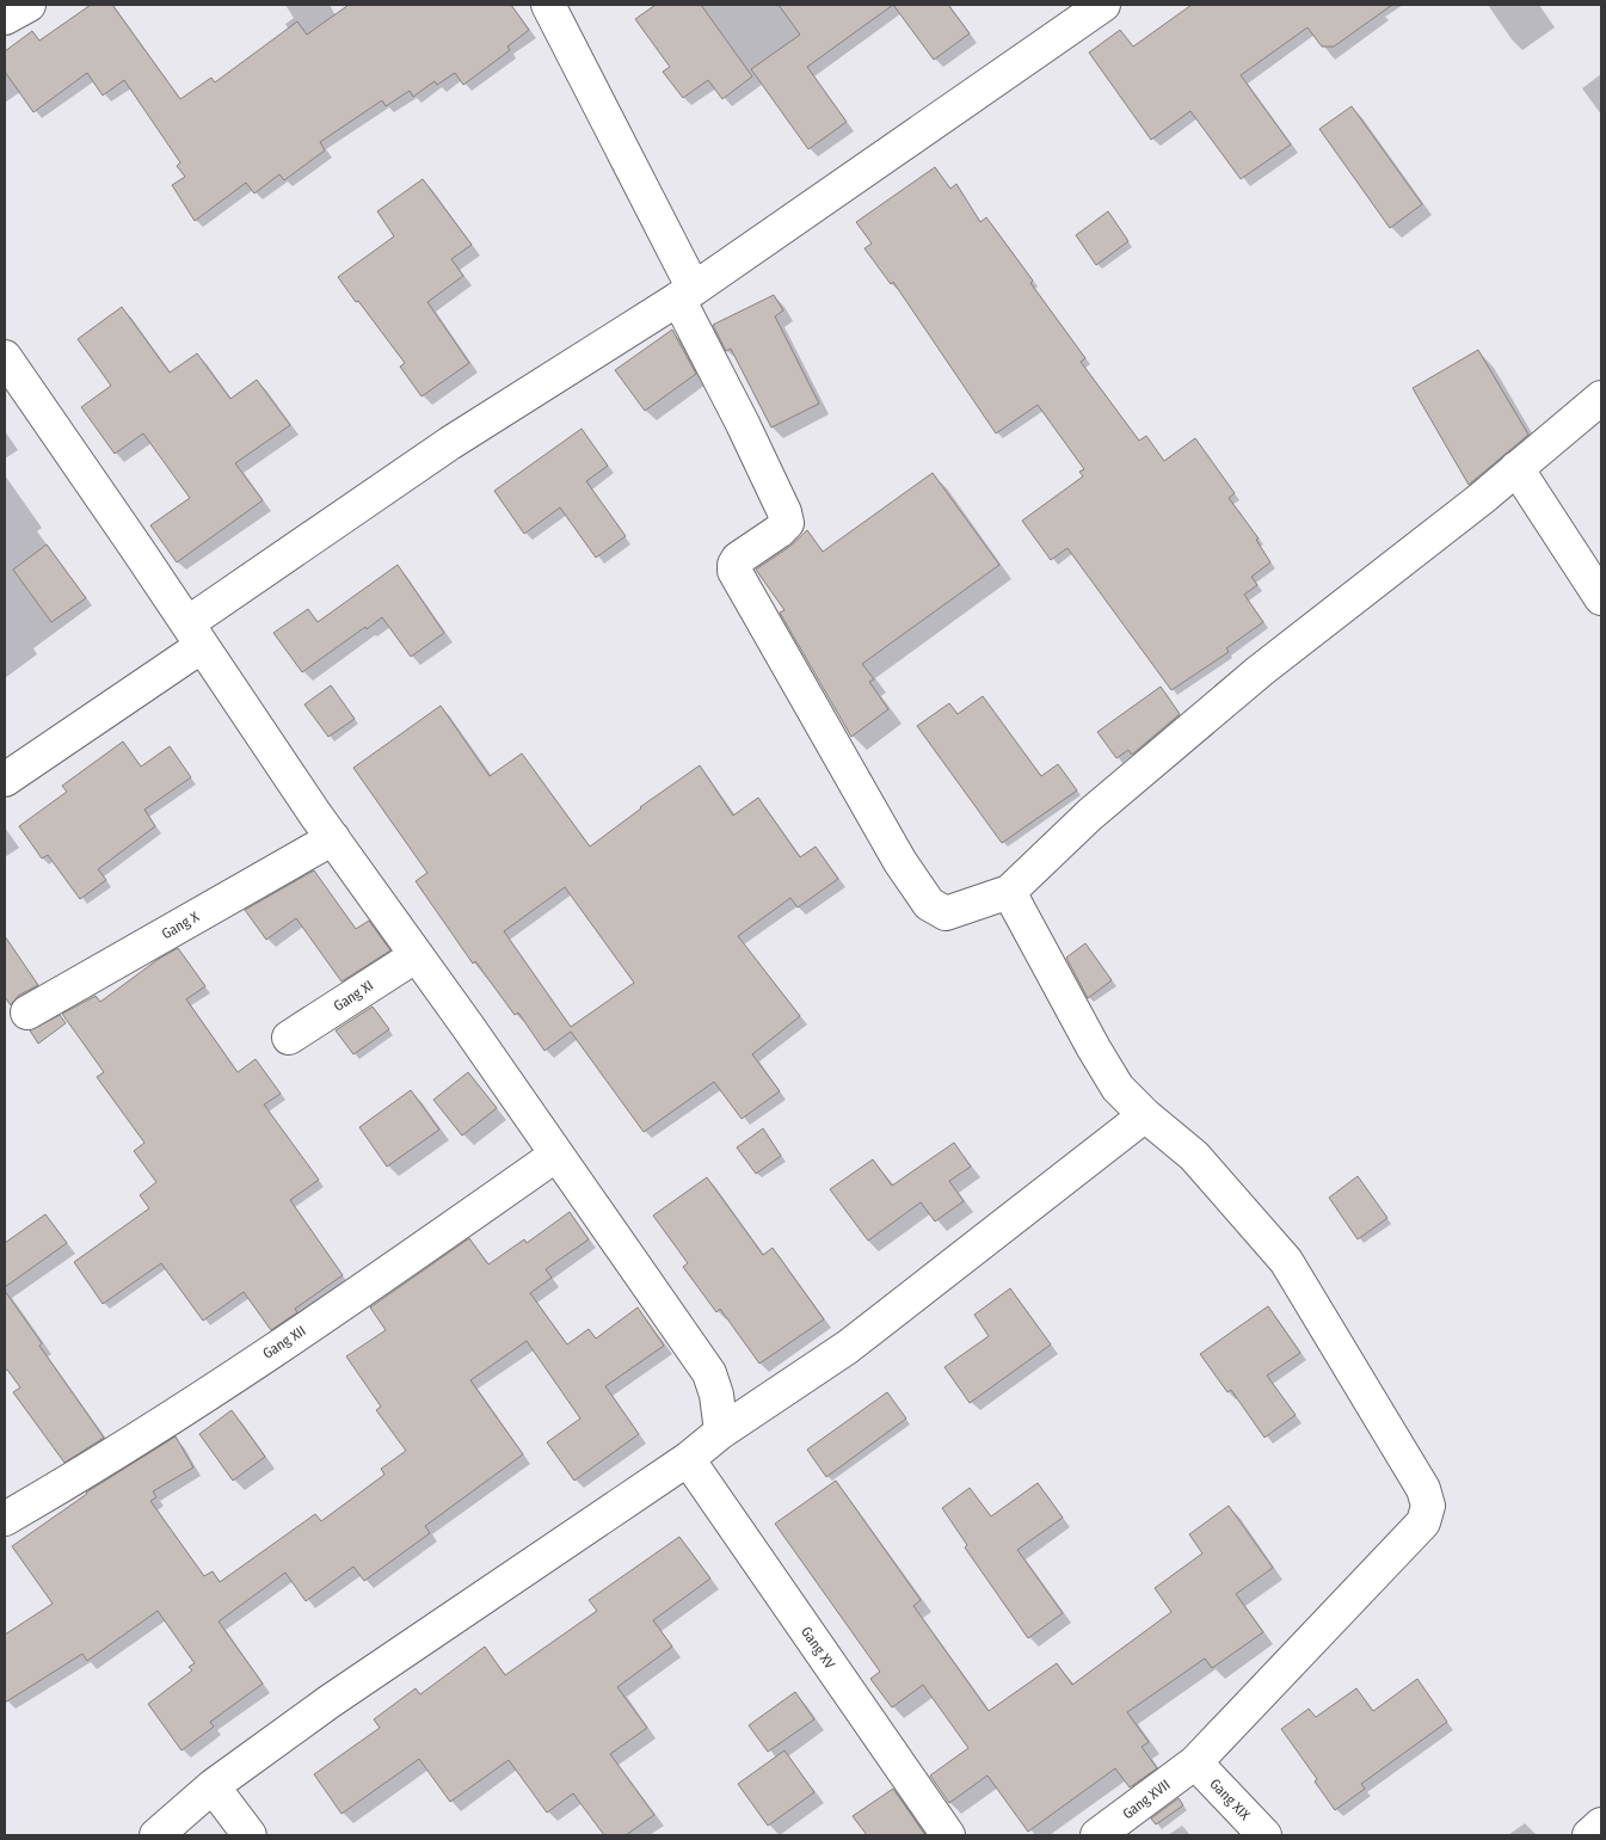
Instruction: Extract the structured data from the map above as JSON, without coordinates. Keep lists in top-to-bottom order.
{
  "streets": {
    "street": [
      "Gang X",
      "Gang XI",
      "Gang XII",
      "Gang XV",
      "Gang XVII",
      "Gang XIX"
    ]
  },
  "crossings": [
    ["Gang XVII", "Gang XIX"]
  ]
}
